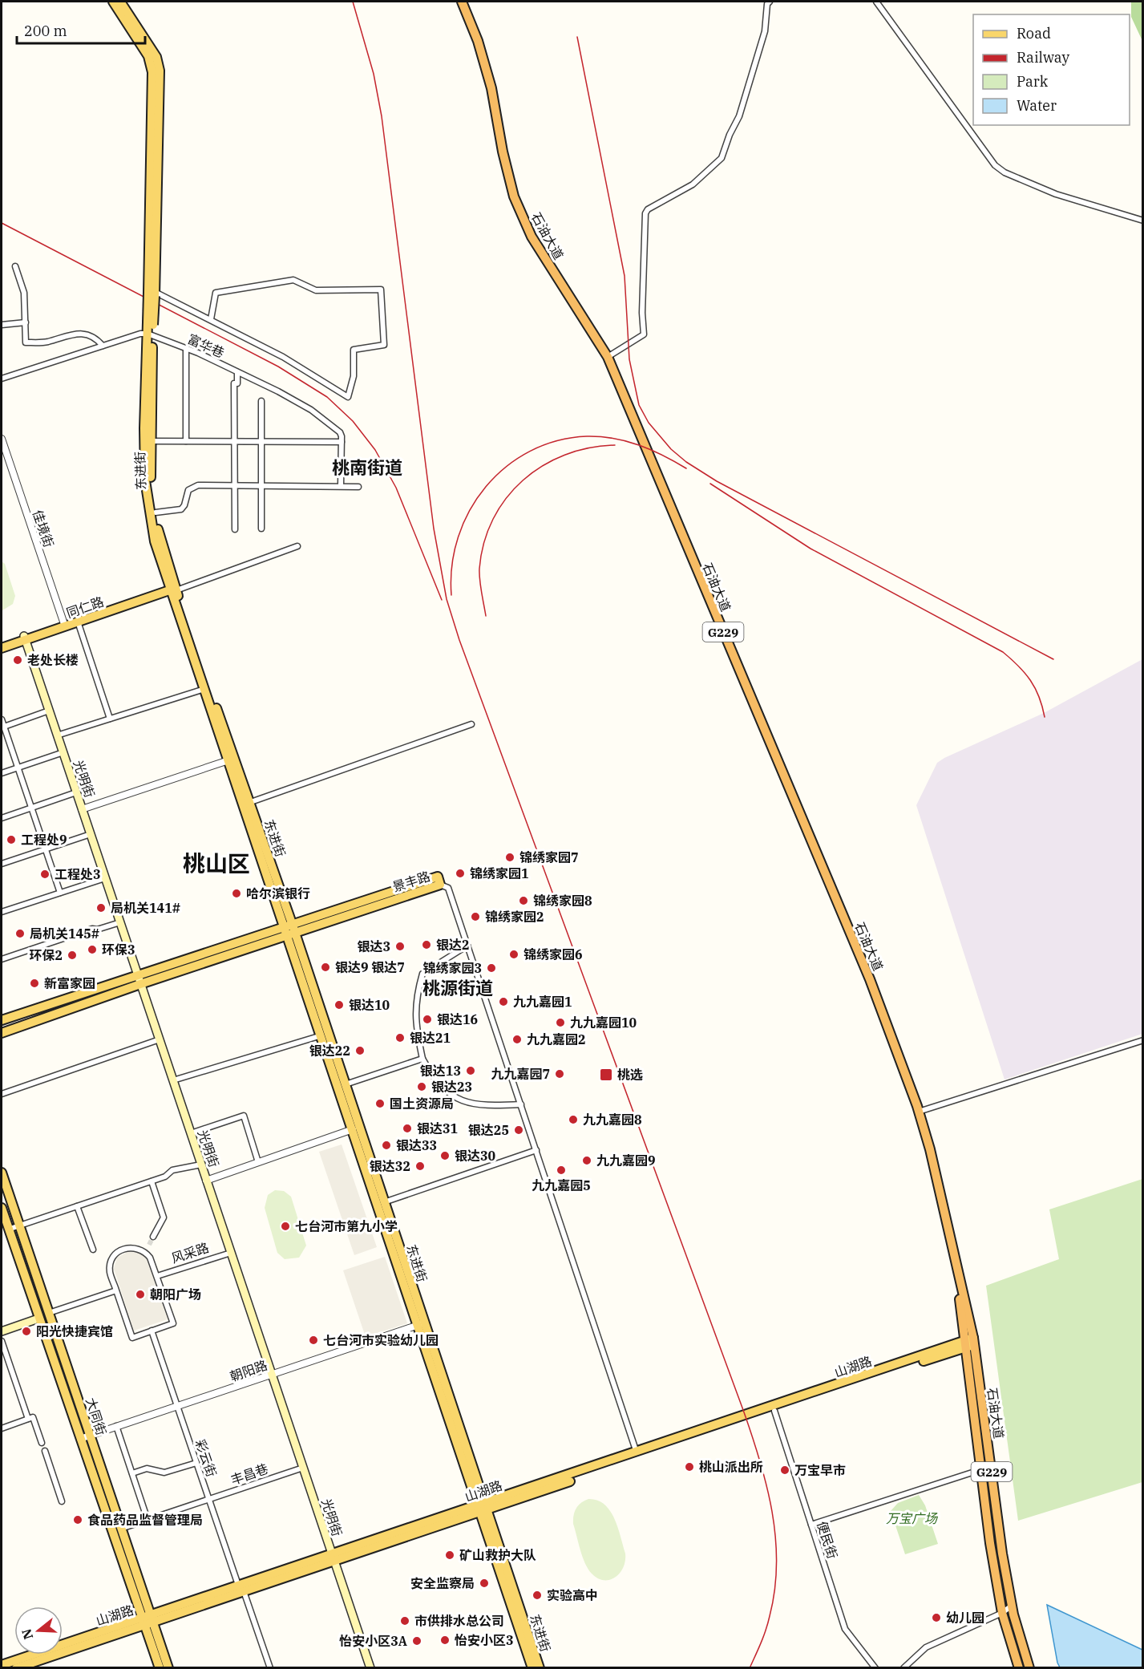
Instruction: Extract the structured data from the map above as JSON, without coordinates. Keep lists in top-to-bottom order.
{
  "streets": {
    "highway": ["石油大道", "G229"],
    "main road": [
      "东进街",
      "同仁路",
      "光明街",
      "景丰路",
      "山湖路",
      "大同街"
    ],
    "street": [
      "富华巷",
      "佳境街",
      "风采路",
      "朝阳路",
      "彩云街",
      "丰昌巷",
      "便民街"
    ]
  },
  "crossings": [
    ["石油大道", "山湖路"],
    ["富华巷", "东进街"],
    ["东进街", "同仁路"],
    ["东进街", "景丰路"],
    ["东进街", "山湖路"],
    ["东进街", "朝阳路"],
    ["佳境街", "同仁路"],
    ["同仁路", "光明街"],
    ["光明街", "景丰路"],
    ["光明街", "风采路"],
    ["光明街", "山湖路"],
    ["光明街", "朝阳路"],
    ["光明街", "丰昌巷"],
    ["山湖路", "大同街"],
    ["山湖路", "彩云街"],
    ["山湖路", "便民街"],
    ["朝阳路", "大同街"],
    ["朝阳路", "彩云街"],
    ["大同街", "丰昌巷"],
    ["彩云街", "丰昌巷"]
  ],
  "districts": ["桃南街道", "桃山区", "桃源街道"],
  "parks": ["万宝广场"],
  "places": {
    "other": [
      "老处长楼",
      "工程处9",
      "锦绣家园7",
      "锦绣家园1",
      "工程处3",
      "哈尔滨银行",
      "锦绣家园8",
      "局机关141#",
      "锦绣家园2",
      "局机关145#",
      "银达2",
      "银达3",
      "环保3",
      "锦绣家园6",
      "环保2",
      "银达9 银达7",
      "锦绣家园3",
      "新富家园",
      "九九嘉园1",
      "银达10",
      "银达16",
      "九九嘉园10",
      "银达21",
      "九九嘉园2",
      "银达22",
      "银达13",
      "九九嘉园7",
      "银达23",
      "国土资源局",
      "九九嘉园8",
      "银达31",
      "银达25",
      "银达33",
      "银达30",
      "九九嘉园9",
      "银达32",
      "九九嘉园5",
      "七台河市第九小学",
      "朝阳广场",
      "阳光快捷宾馆",
      "七台河市实验幼儿园",
      "桃山派出所",
      "万宝早市",
      "食品药品监督管理局",
      "矿山救护大队",
      "安全监察局",
      "实验高中",
      "幼儿园",
      "市供排水总公司",
      "怡安小区3",
      "怡安小区3A"
    ],
    "transit": ["桃选"]
  },
  "legend": [
    "Road",
    "Railway",
    "Park",
    "Water"
  ],
  "scale_bar": "200 m",
  "north": "left"
}
